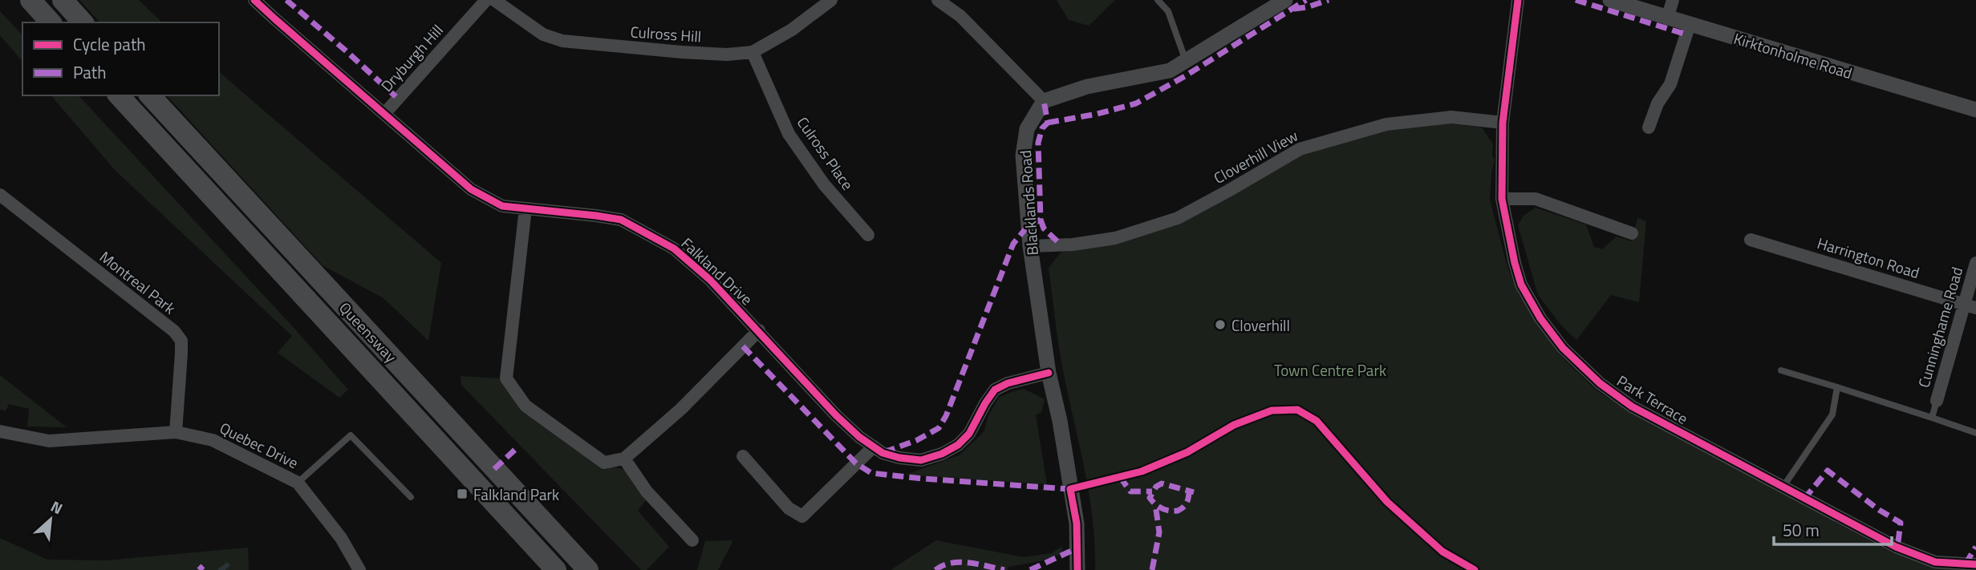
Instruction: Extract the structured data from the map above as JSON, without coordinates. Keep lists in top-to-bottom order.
{
  "streets": {
    "highway": ["Queensway"],
    "street": [
      "Culross Hill",
      "Kirktonholme Road",
      "Dryburgh Hill",
      "Culross Place",
      "Cloverhill View",
      "Blacklands Road",
      "Harrington Road",
      "Falkland Drive",
      "Montreal Park",
      "Cunninghame Road",
      "Park Terrace",
      "Quebec Drive"
    ]
  },
  "crossings": [
    ["Culross Hill", "Culross Place"],
    ["Dryburgh Hill", "Falkland Drive"],
    ["Cloverhill View", "Blacklands Road"],
    ["Cloverhill View", "Park Terrace"],
    ["Blacklands Road", "Falkland Drive"],
    ["Harrington Road", "Cunninghame Road"],
    ["Montreal Park", "Quebec Drive"]
  ],
  "parks": ["Town Centre Park"],
  "places": {
    "other": ["Cloverhill"],
    "transit": ["Falkland Park"]
  },
  "legend": ["Cycle path", "Path"],
  "scale_bar": "50 m",
  "north": "top right"
}
